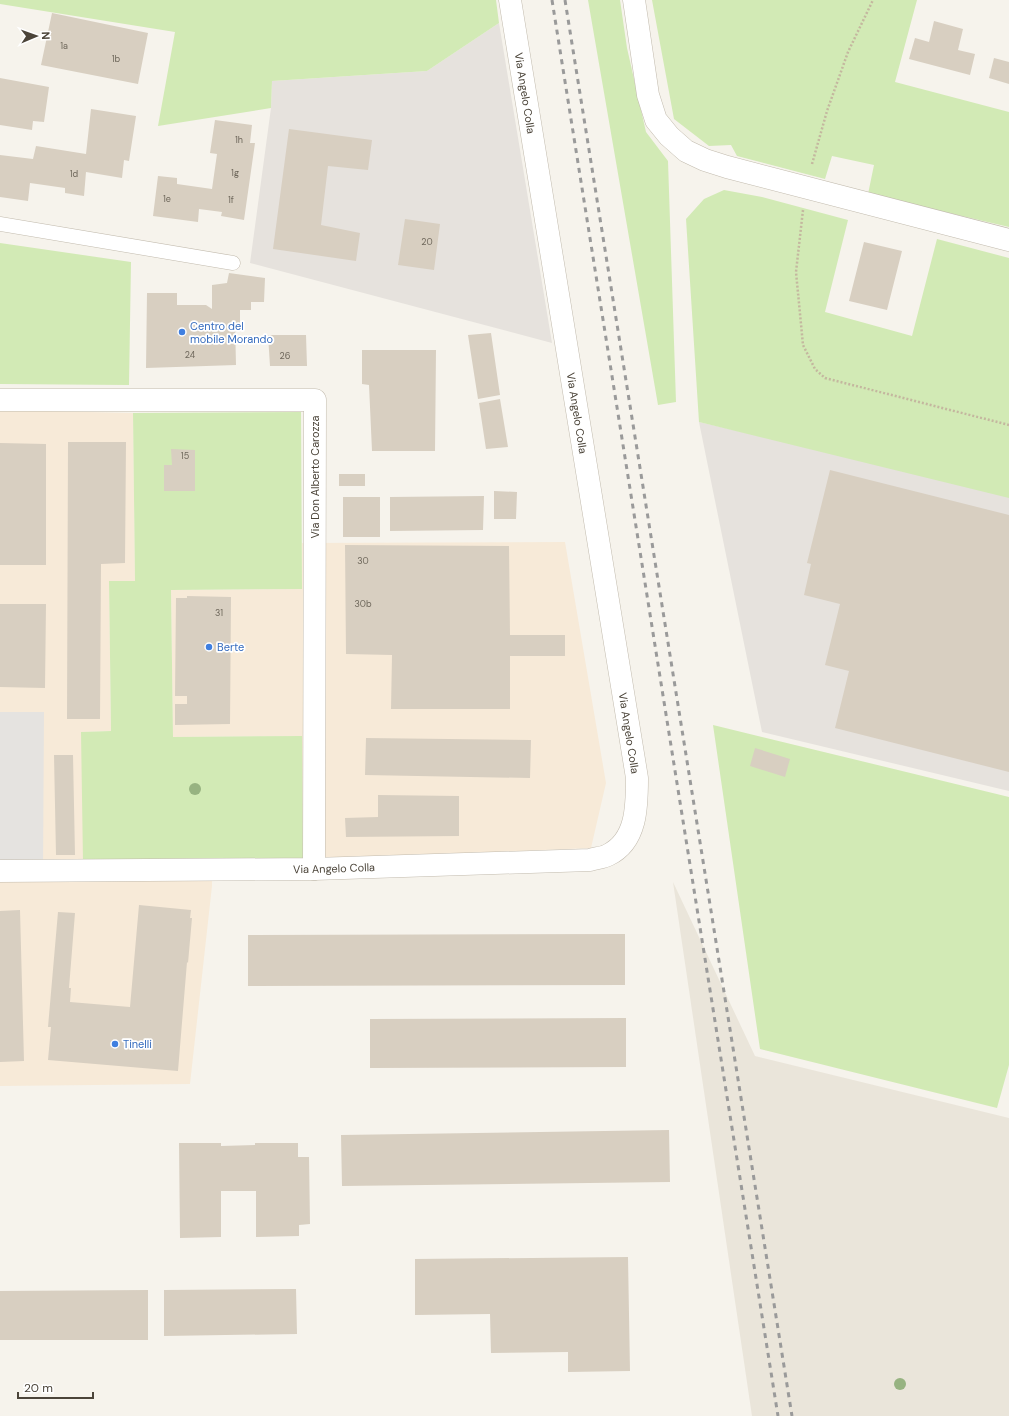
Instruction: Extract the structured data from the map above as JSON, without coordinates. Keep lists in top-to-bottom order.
{
  "streets": {
    "street": ["Via Angelo Colla", "Via Don Alberto Carozza"]
  },
  "crossings": [
    ["Via Angelo Colla", "Via Don Alberto Carozza"]
  ],
  "places": ["Centro del mobile Morando", "Berte", "Tinelli"],
  "house_numbers": [
    "1a",
    "1b",
    "1h",
    "1g",
    "1d",
    "1e",
    "1f",
    "20",
    "24",
    "26",
    "15",
    "30",
    "30b",
    "31"
  ],
  "scale_bar": "20 m",
  "north": "right"
}
